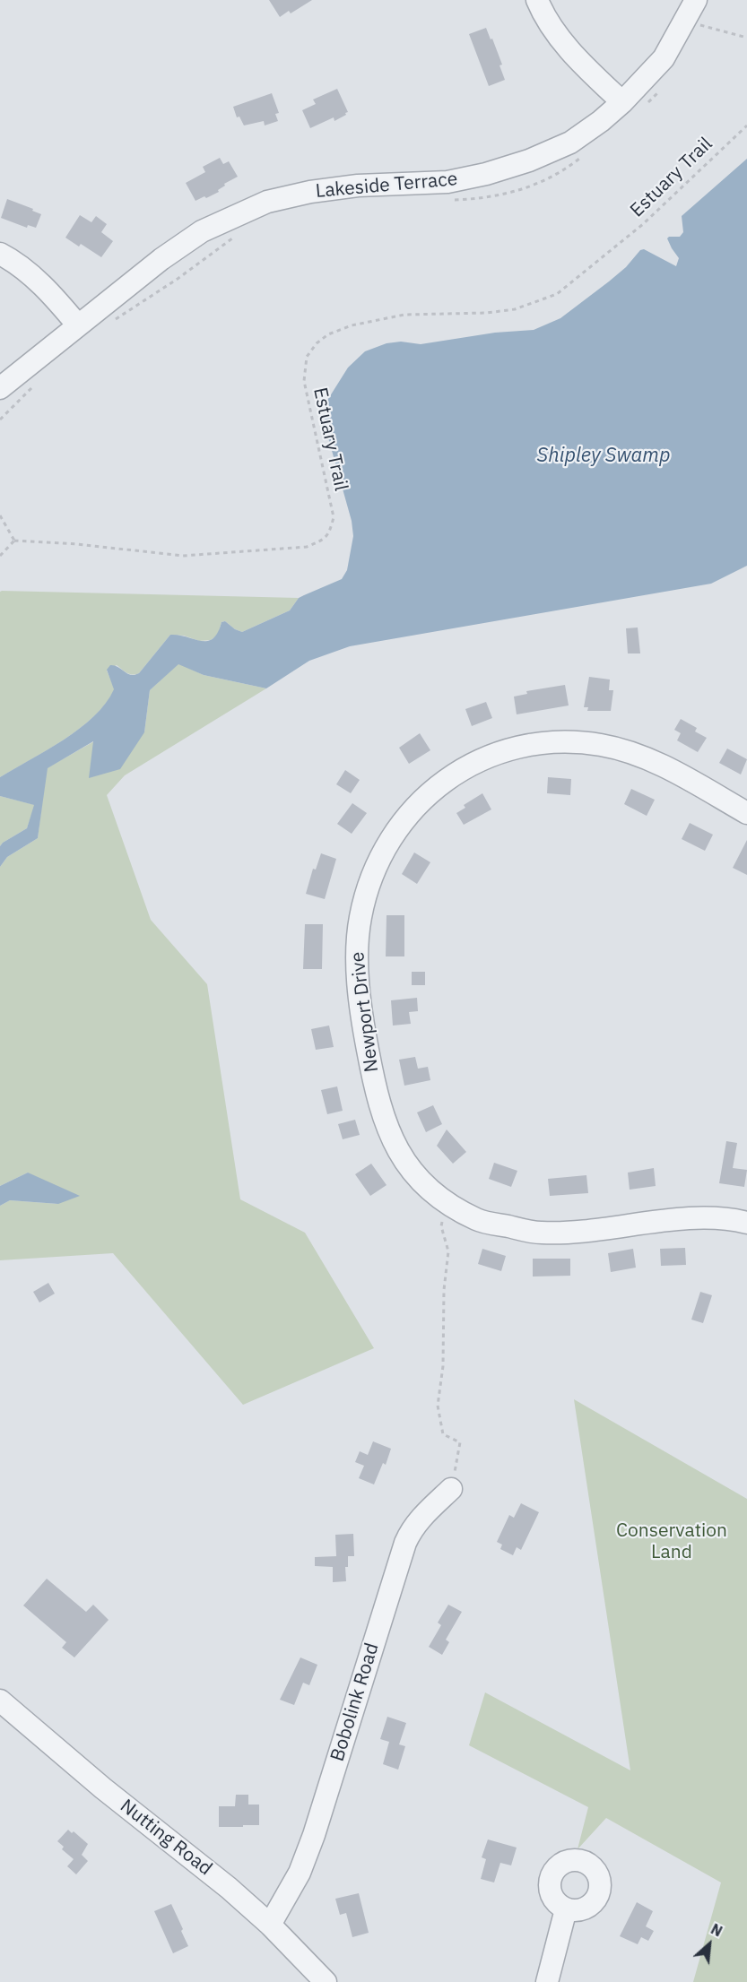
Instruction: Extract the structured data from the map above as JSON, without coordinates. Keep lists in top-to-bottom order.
{
  "streets": {
    "street": [
      "Lakeside Terrace",
      "Newport Drive",
      "Bobolink Road",
      "Nutting Road"
    ],
    "path": ["Estuary Trail"]
  },
  "crossings": [
    ["Bobolink Road", "Nutting Road"]
  ],
  "water": ["Shipley Swamp"],
  "parks": ["Conservation Land"],
  "north": "top right"
}
